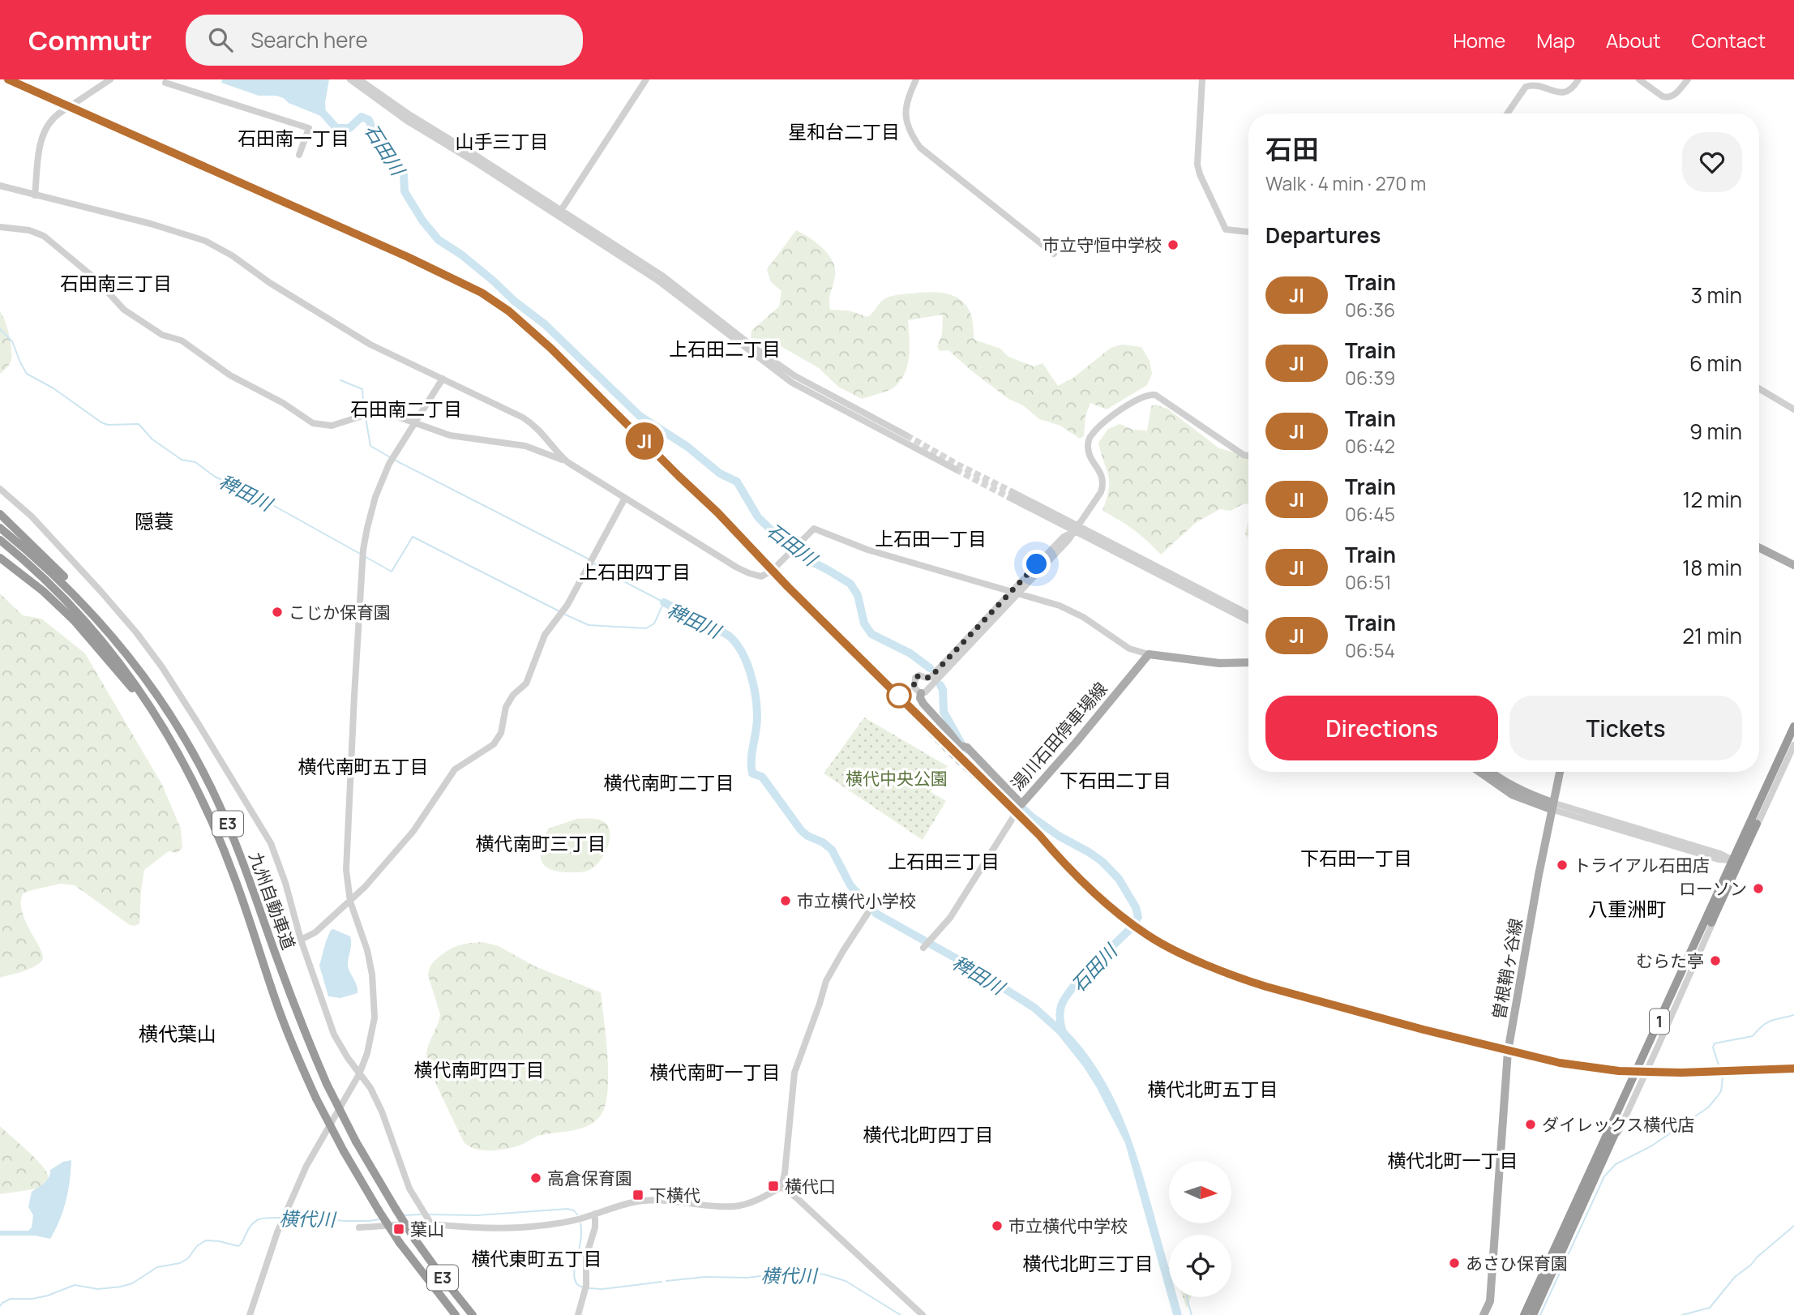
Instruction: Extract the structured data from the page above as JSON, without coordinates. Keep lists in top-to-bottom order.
{
  "streets": {
    "highway": ["E3", "九州自動車道", "1"],
    "main road": ["湯川石田停車場線", "曽根鞘ヶ谷線"]
  },
  "districts": [
    "星和台二丁目",
    "石田南一丁目",
    "山手三丁目",
    "石田南三丁目",
    "上石田二丁目",
    "石田南二丁目",
    "隠蓑",
    "上石田一丁目",
    "上石田四丁目",
    "横代南町五丁目",
    "下石田二丁目",
    "横代南町二丁目",
    "横代南町三丁目",
    "下石田一丁目",
    "上石田三丁目",
    "八重洲町",
    "横代葉山",
    "横代南町四丁目",
    "横代南町一丁目",
    "横代北町五丁目",
    "横代北町四丁目",
    "横代北町一丁目",
    "横代東町五丁目",
    "横代北町三丁目"
  ],
  "water": ["石田川", "稗田川", "横代川"],
  "parks": ["横代中央公園"],
  "places": {
    "other": [
      "市立守恒中学校",
      "こじか保育園",
      "トライアル石田店",
      "ローソン",
      "市立横代小学校",
      "むらた亭",
      "ダイレックス横代店",
      "高倉保育園",
      "市立横代中学校",
      "あさひ保育園"
    ],
    "transit": ["横代口", "下横代", "葉山"]
  },
  "north": "right",
  "page": {
    "header": "Commutr",
    "search": "Search here",
    "nav": [
      "Home",
      "Map",
      "About",
      "Contact"
    ],
    "on_map": "JI",
    "heading": [
      ["石田", "Walk · 4 min · 270 m"],
      "Departures"
    ],
    "list": [
      {
        "mark": "JI",
        "name": "Train",
        "note": "06:36",
        "value": "3 min"
      },
      {
        "mark": "JI",
        "name": "Train",
        "note": "06:39",
        "value": "6 min"
      },
      {
        "mark": "JI",
        "name": "Train",
        "note": "06:42",
        "value": "9 min"
      },
      {
        "mark": "JI",
        "name": "Train",
        "note": "06:45",
        "value": "12 min"
      },
      {
        "mark": "JI",
        "name": "Train",
        "note": "06:51",
        "value": "18 min"
      },
      {
        "mark": "JI",
        "name": "Train",
        "note": "06:54",
        "value": "21 min"
      }
    ],
    "buttons": ["Directions", "Tickets"]
  }
}
